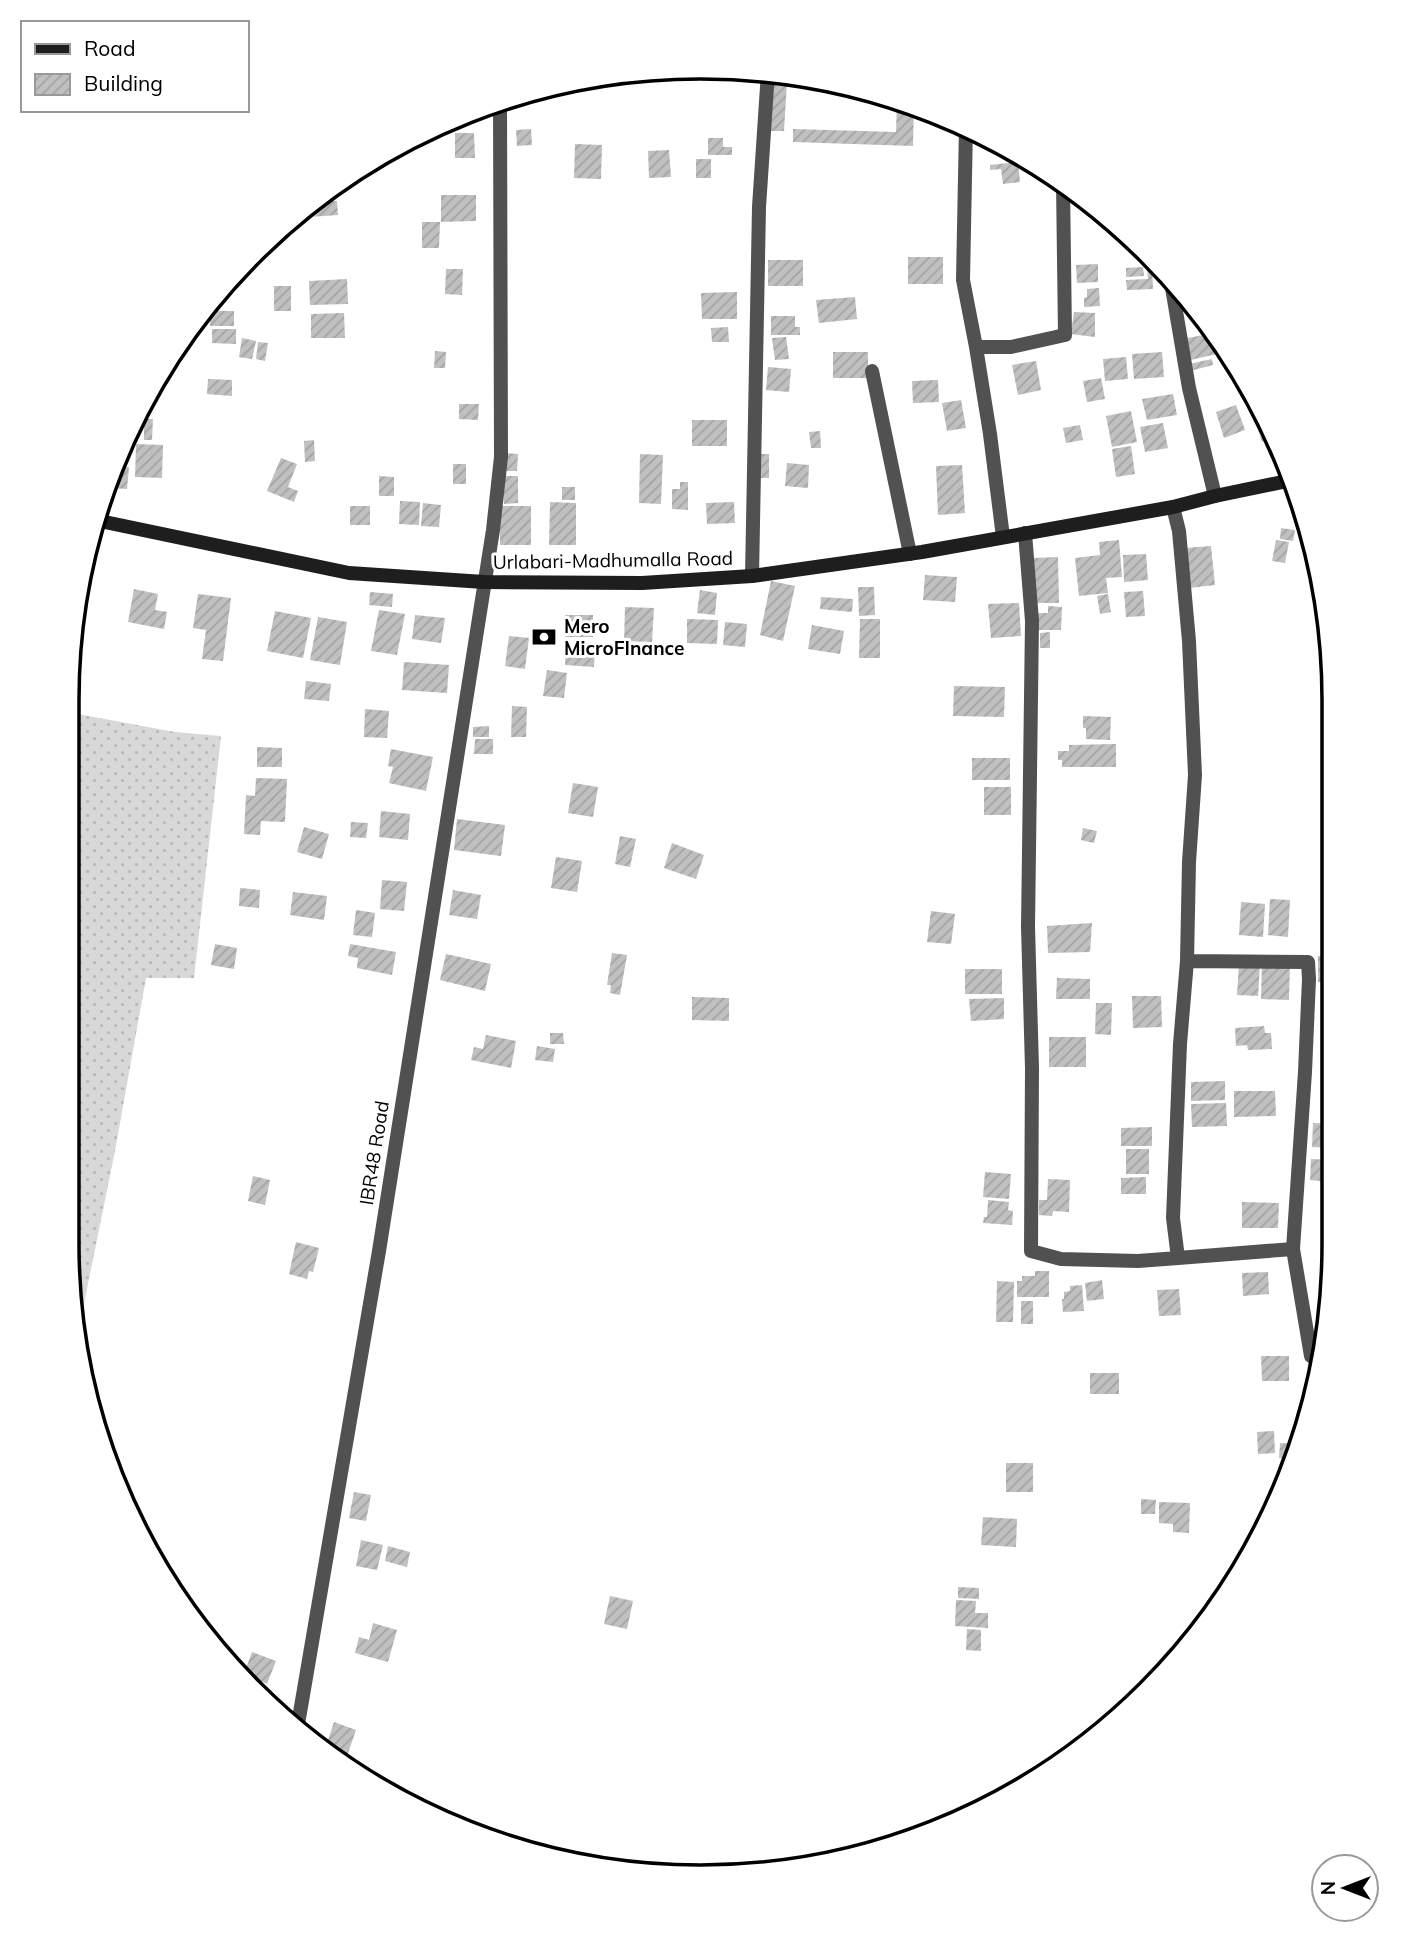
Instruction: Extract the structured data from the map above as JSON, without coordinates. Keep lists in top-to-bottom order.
{
  "streets": {
    "main road": ["Urlabari-Madhumalla Road"],
    "street": ["IBR48 Road"]
  },
  "crossings": [
    ["Urlabari-Madhumalla Road", "IBR48 Road"]
  ],
  "places": {
    "bank": ["Mero MicroFInance"]
  },
  "legend": ["Road", "Building"],
  "north": "left"
}
